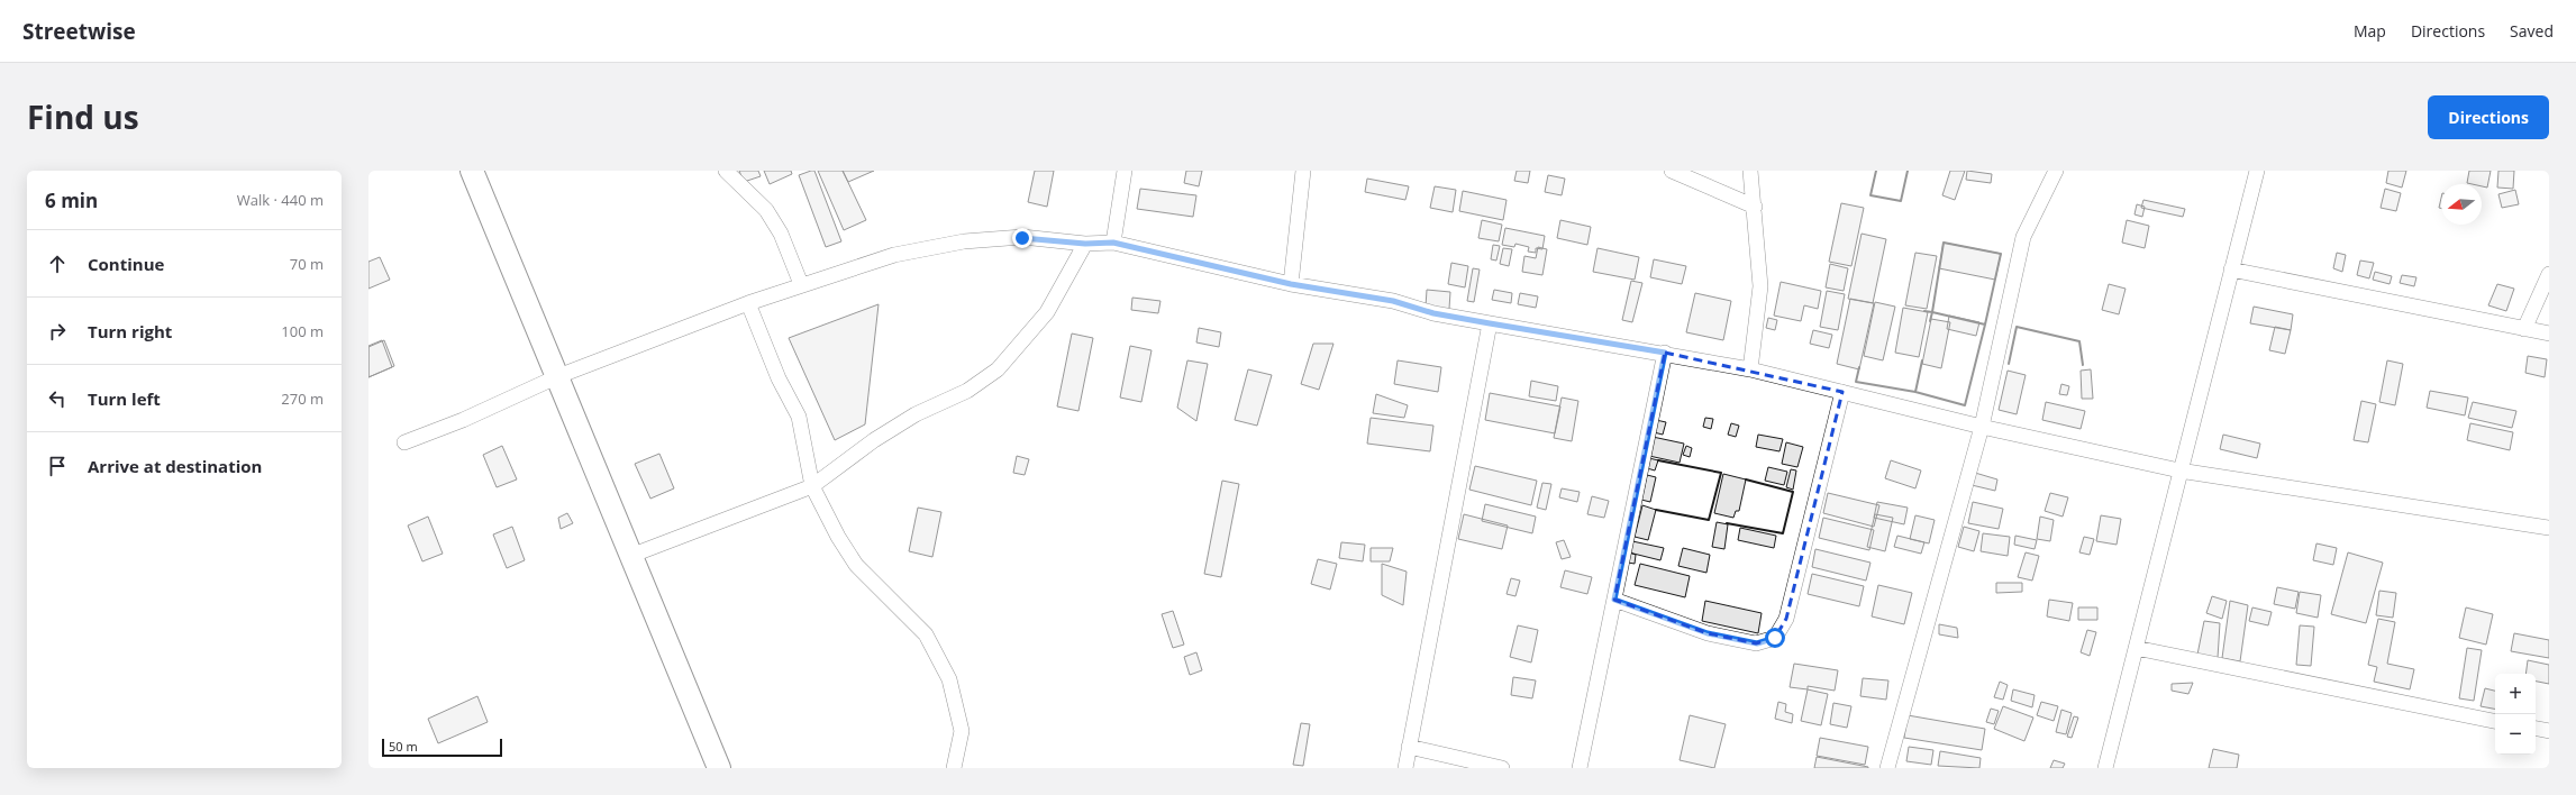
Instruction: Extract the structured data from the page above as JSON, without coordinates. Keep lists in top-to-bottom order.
{
  "scale_bar": "50 m",
  "north": "left",
  "page": {
    "header": "Streetwise",
    "nav": ["Map", "Directions", "Saved"],
    "title": "Find us",
    "buttons": "Directions",
    "heading": ["6 min", "Walk · 440 m"],
    "list": [
      ["Continue", "70 m"],
      ["Turn right", "100 m"],
      ["Turn left", "270 m"],
      "Arrive at destination"
    ],
    "map_buttons": ["+", "−"],
    "scale": "50 m"
  }
}
